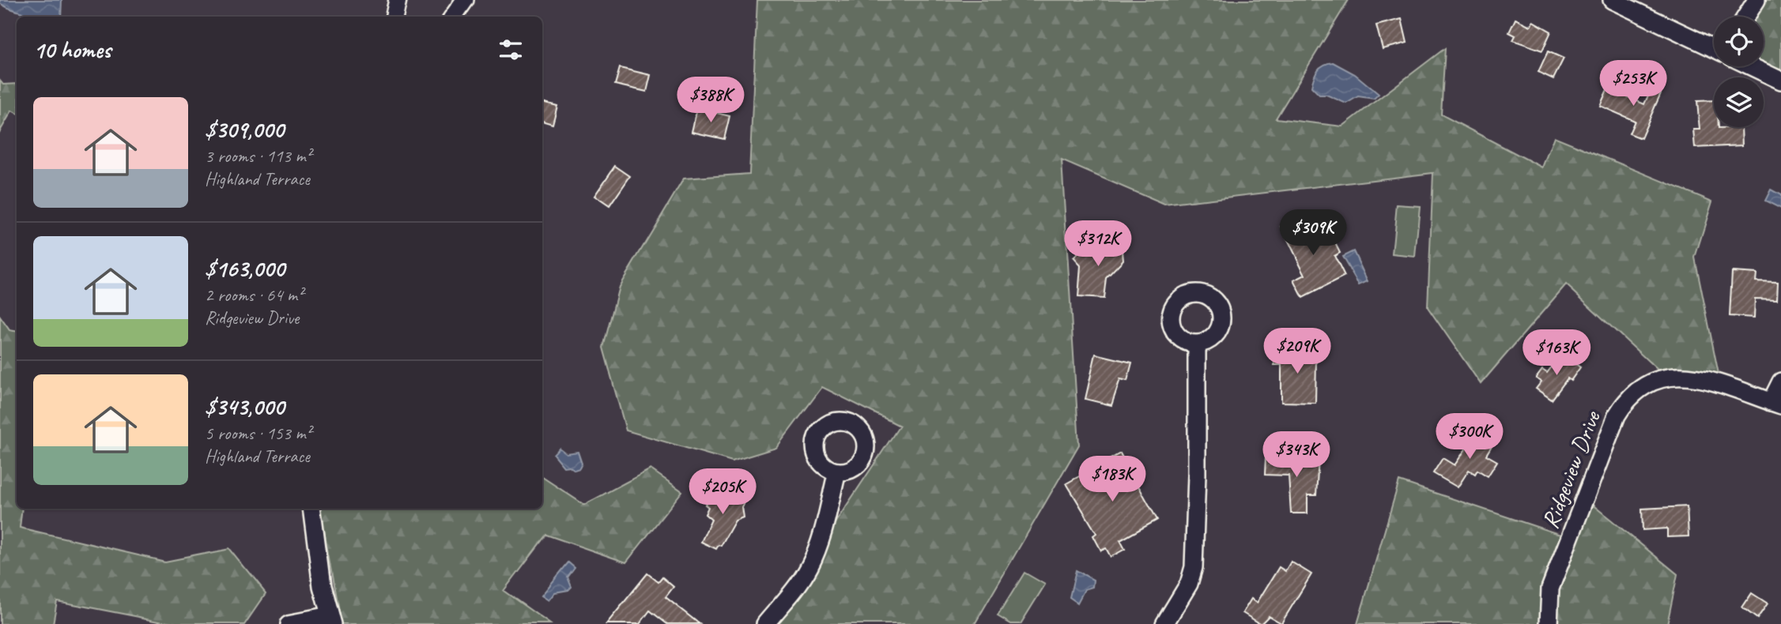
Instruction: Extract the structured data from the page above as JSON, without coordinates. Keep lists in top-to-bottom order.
{
  "streets": {
    "street": ["Ridgeview Drive"]
  },
  "page": {
    "heading": "10 homes",
    "price": [
      "$253K",
      "$388K",
      "$309K",
      "$312K",
      "$209K",
      "$163K",
      "$300K",
      "$343K",
      "$183K",
      "$205K"
    ],
    "list": [
      {
        "name": "$309,000",
        "note": "3 rooms · 113 m² · Highland Terrace"
      },
      {
        "name": "$163,000",
        "note": "2 rooms · 64 m² · Ridgeview Drive"
      },
      {
        "name": "$343,000",
        "note": "5 rooms · 153 m² · Highland Terrace"
      }
    ]
  }
}
